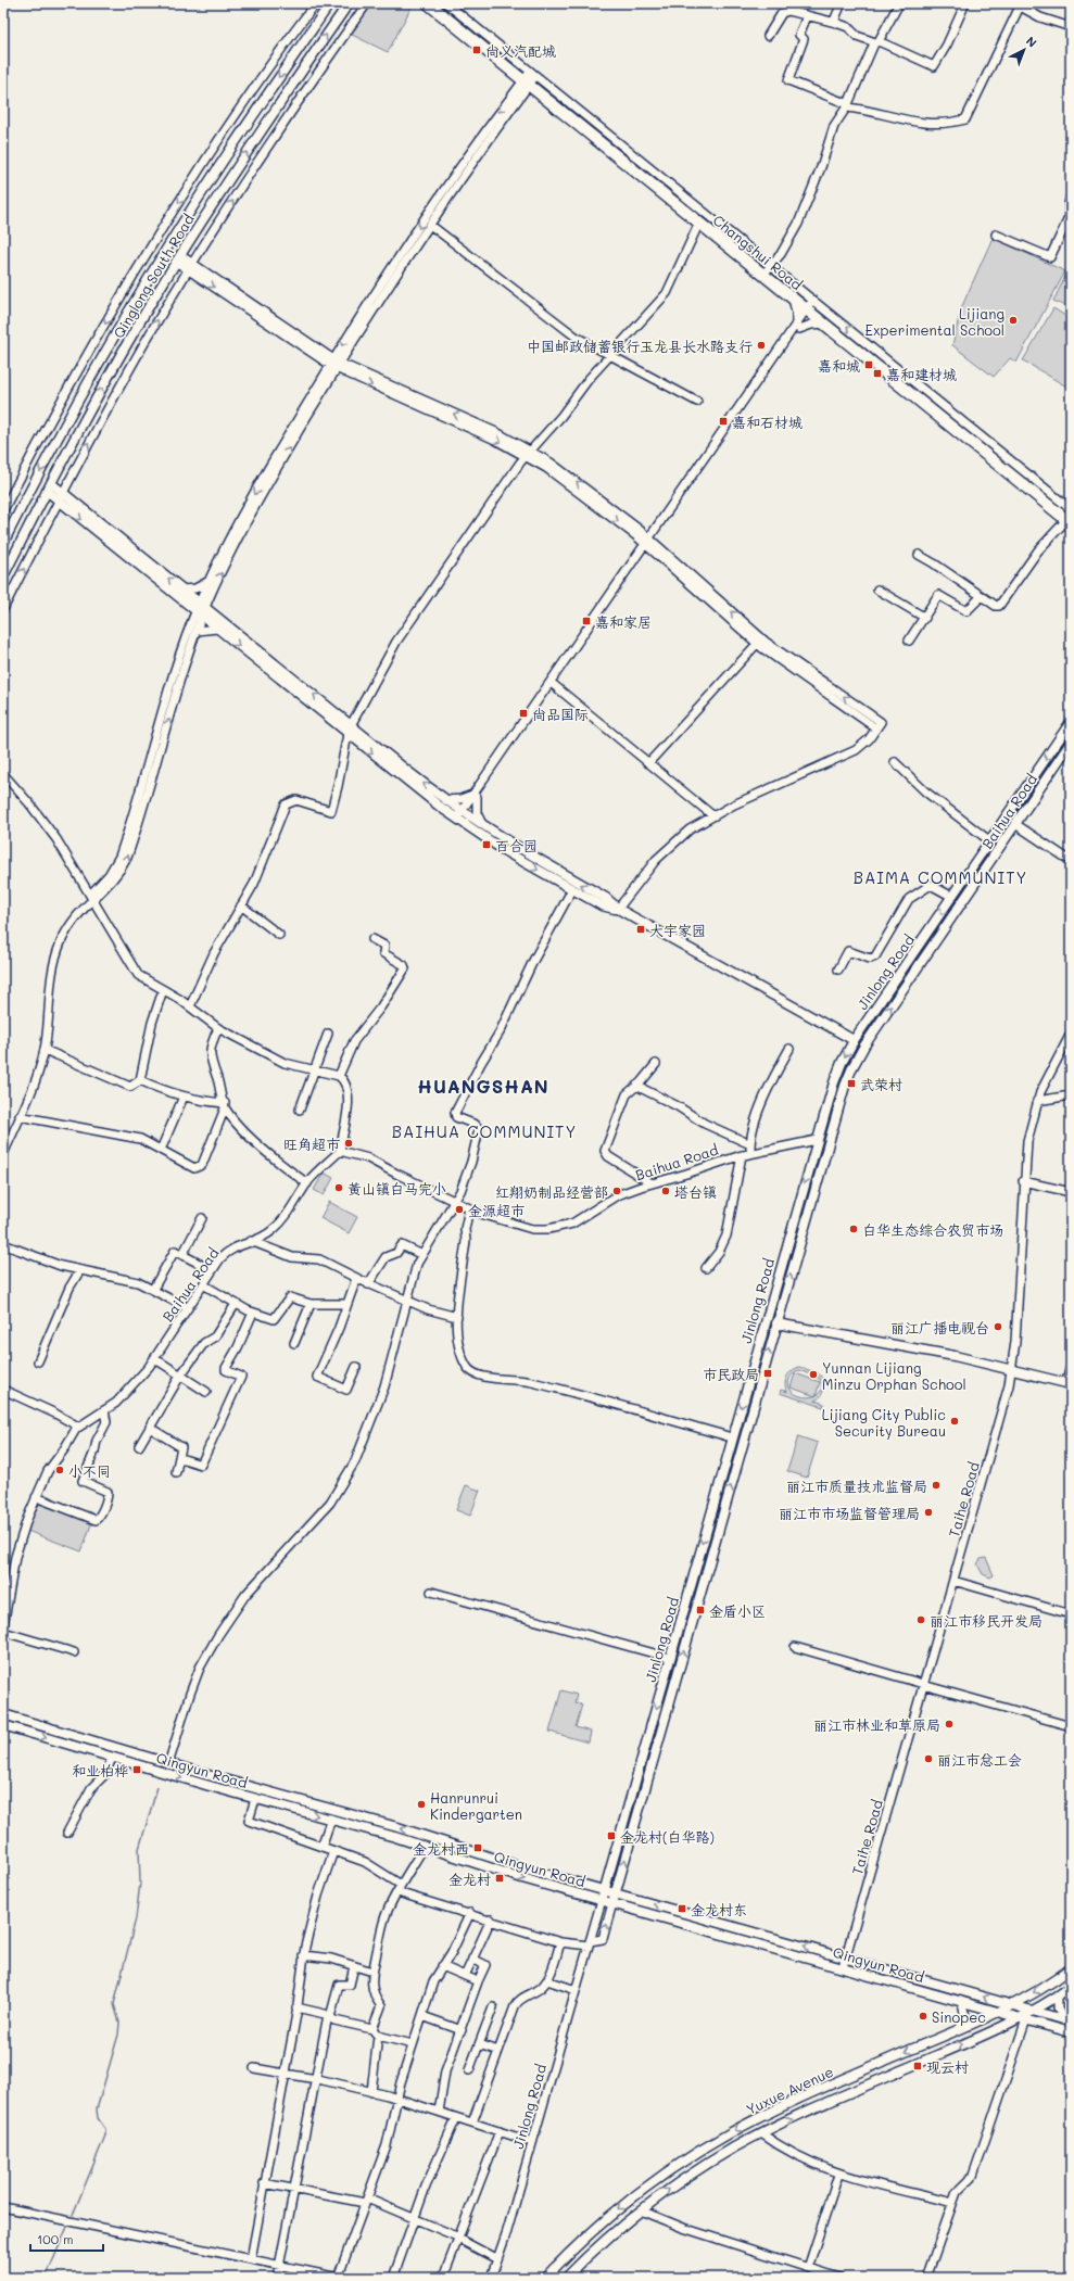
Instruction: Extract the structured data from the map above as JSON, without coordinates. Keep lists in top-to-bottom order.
{
  "streets": {
    "highway": ["Changshui Road"],
    "main road": [
      "Qinglong South Road",
      "Baihua Road",
      "Jinlong Road",
      "Qingyun Road",
      "Yuxue Avenue"
    ],
    "street": ["Taihe Road"]
  },
  "crossings": [
    ["Baihua Road", "Jinlong Road"],
    ["Jinlong Road", "Qingyun Road"],
    ["Taihe Road", "Qingyun Road"],
    ["Qingyun Road", "Yuxue Avenue"]
  ],
  "districts": ["BAIMA COMMUNITY", "HUANGSHAN", "BAIHUA COMMUNITY"],
  "places": {
    "transit": [
      "尚义汽配城",
      "嘉和城",
      "嘉和建材城",
      "嘉和石材城",
      "嘉和家居",
      "尚品国际",
      "百合园",
      "大宇家园",
      "武荣村",
      "市民政局",
      "金盾小区",
      "和业柏桦",
      "金龙村(白华路)",
      "金龙村西",
      "金龙村",
      "金龙村东",
      "现云村"
    ],
    "other": [
      "Lijiang Experimental School",
      "中国邮政储蓄银行玉龙县长水路支行",
      "旺角超市",
      "黄山镇白马完小",
      "红翔奶制品经营部",
      "塔台镇",
      "金源超市",
      "白华生态综合农贸市场",
      "丽江广播电视台",
      "Yunnan Lijiang Minzu Orphan School",
      "Lijiang City Public Security Bureau",
      "小不同",
      "丽江市质量技术监督局",
      "丽江市市场监督管理局",
      "丽江市移民开发局",
      "丽江市林业和草原局",
      "丽江市总工会",
      "Hanrunrui Kindergarten",
      "Sinopec"
    ]
  },
  "scale_bar": "100 m",
  "north": "top right"
}
